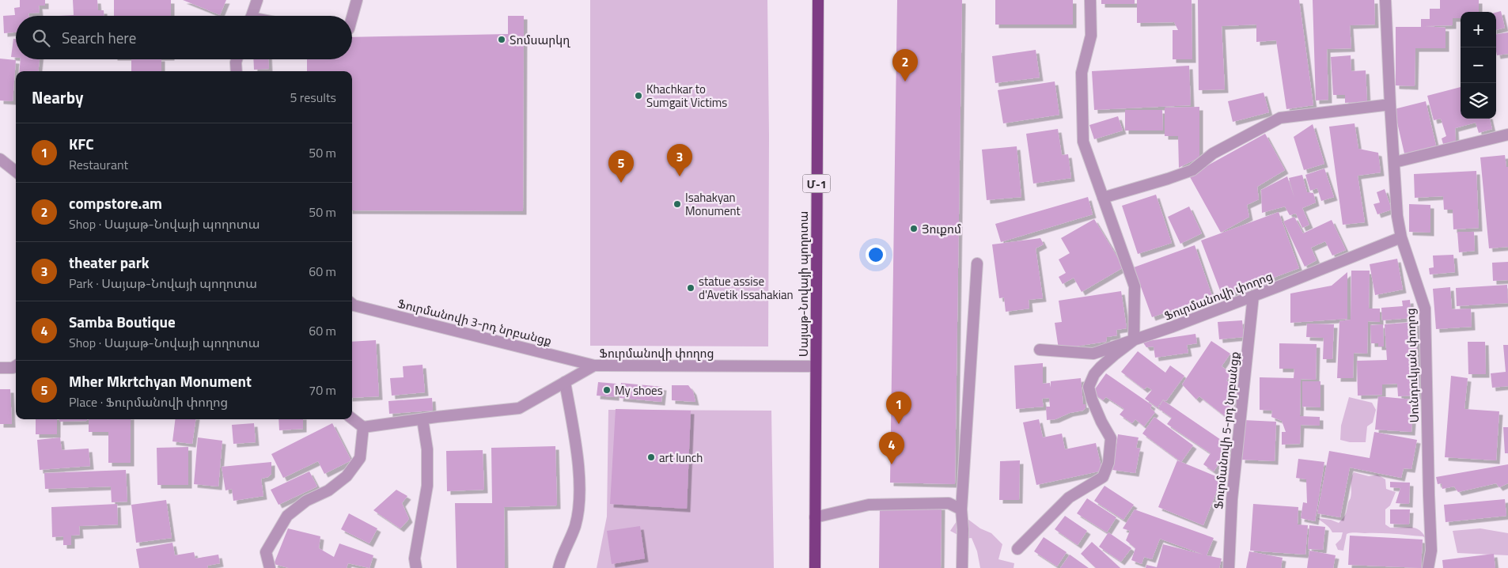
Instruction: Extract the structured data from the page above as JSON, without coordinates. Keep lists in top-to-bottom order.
{
  "streets": {
    "highway": ["Մ-1", "Սայաթ-Նովայի պողոտա"],
    "street": [
      "Ֆուրմանովի փողոց",
      "Ֆուրմանովի 3-րդ նրբանցք",
      "Սունդուկյան փողոց",
      "Ֆուրմանովի 5-րդ նրբանցք"
    ]
  },
  "crossings": [
    ["Սայաթ-Նովայի պողոտա", "Ֆուրմանովի փողոց"],
    ["Ֆուրմանովի փողոց", "Ֆուրմանովի 3-րդ նրբանցք"],
    ["Ֆուրմանովի փողոց", "Սունդուկյան փողոց"],
    ["Ֆուրմանովի փողոց", "Ֆուրմանովի 5-րդ նրբանցք"]
  ],
  "places": [
    "Տոմսարկղ",
    "Khachkar to Sumgait Victims",
    "Isahakyan Monument",
    "Յուքոմ",
    "statue assise d'Avetik Issahakian",
    "My shoes",
    "art lunch"
  ],
  "page": {
    "map_buttons": ["+", "−"],
    "search": "Search here",
    "pins": [
      "2",
      "3",
      "5",
      "1",
      "4"
    ],
    "heading": ["Nearby", "5 results"],
    "list": [
      {
        "mark": "1",
        "name": "KFC",
        "note": "Restaurant",
        "value": "50 m"
      },
      {
        "mark": "2",
        "name": "compstore.am",
        "note": "Shop · Սայաթ-Նովայի պողոտա",
        "value": "50 m"
      },
      {
        "mark": "3",
        "name": "theater park",
        "note": "Park · Սայաթ-Նովայի պողոտա",
        "value": "60 m"
      },
      {
        "mark": "4",
        "name": "Samba Boutique",
        "note": "Shop · Սայաթ-Նովայի պողոտա",
        "value": "60 m"
      },
      {
        "mark": "5",
        "name": "Mher Mkrtchyan Monument",
        "note": "Place · Ֆուրմանովի փողոց",
        "value": "70 m"
      }
    ]
  }
}
